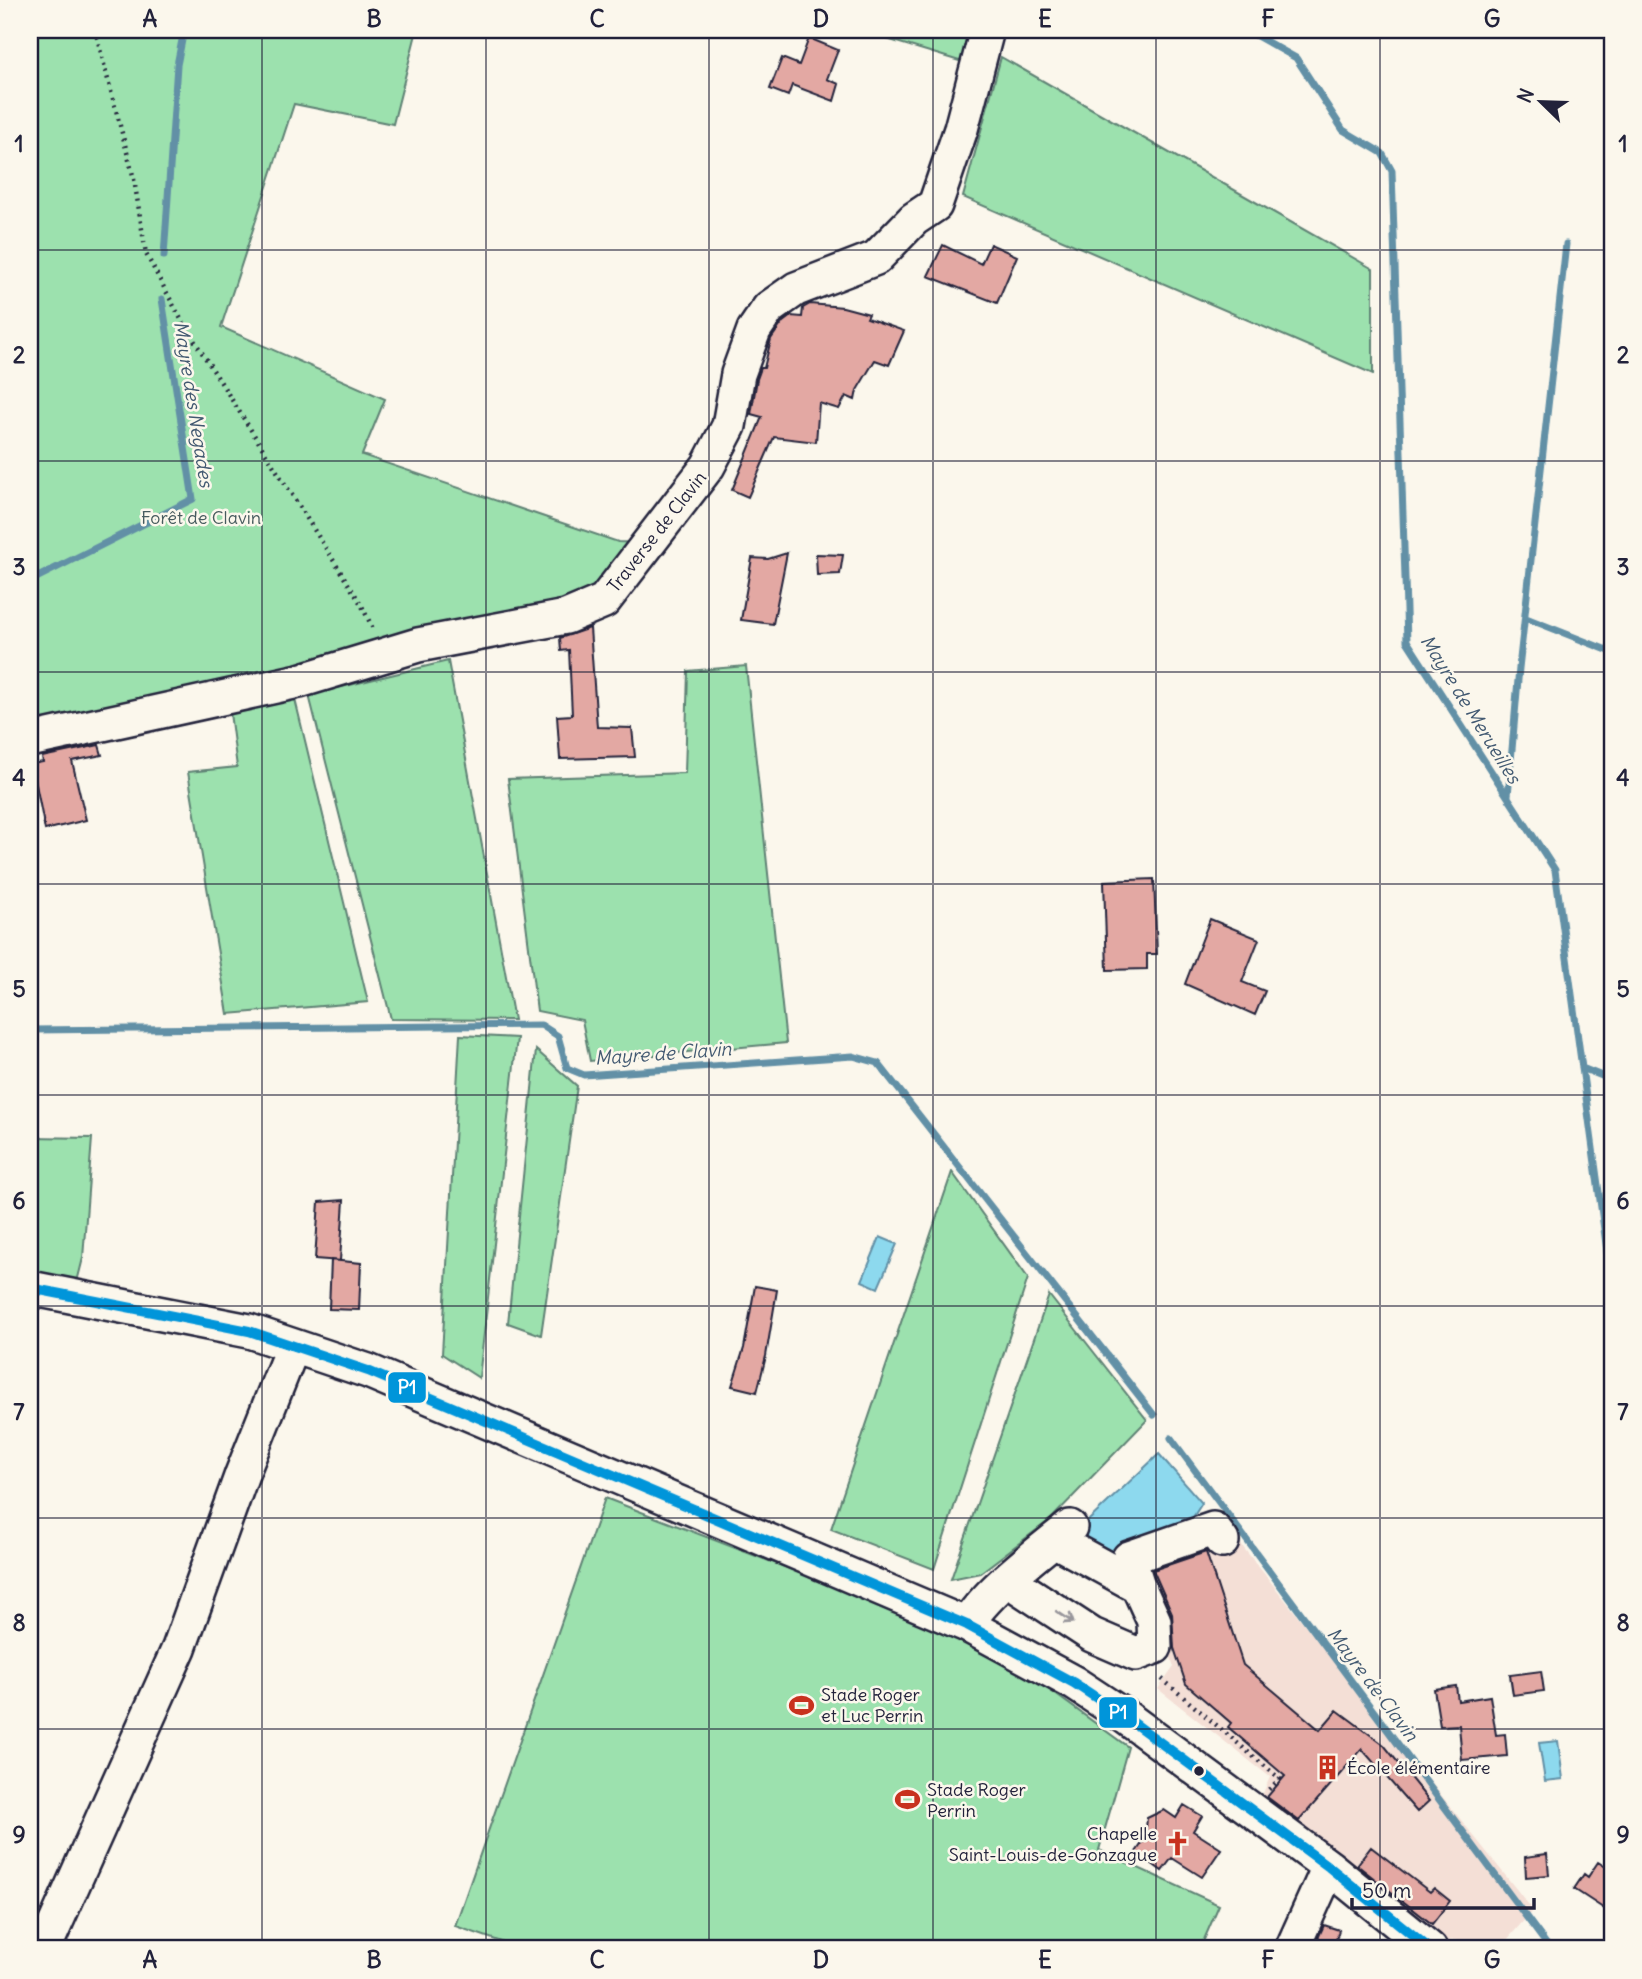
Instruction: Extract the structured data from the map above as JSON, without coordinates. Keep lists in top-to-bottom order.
{
  "streets": {
    "street": ["Traverse de Clavin"]
  },
  "water": ["Mayre des Negades", "Mayre de Merueilles", "Mayre de Clavin"],
  "parks": ["Forêt de Clavin"],
  "places": {
    "sports": ["Stade Roger et Luc Perrin", "Stade Roger Perrin"],
    "building": ["École élémentaire"],
    "church": ["Chapelle Saint-Louis-de-Gonzague"]
  },
  "lines": ["transit line P1"],
  "scale_bar": "50 m",
  "north": "top left",
  "grid": {
    "columns": [
      "A",
      "B",
      "C",
      "D",
      "E",
      "F",
      "G"
    ],
    "rows": [
      "1",
      "2",
      "3",
      "4",
      "5",
      "6",
      "7",
      "8",
      "9"
    ]
  }
}
